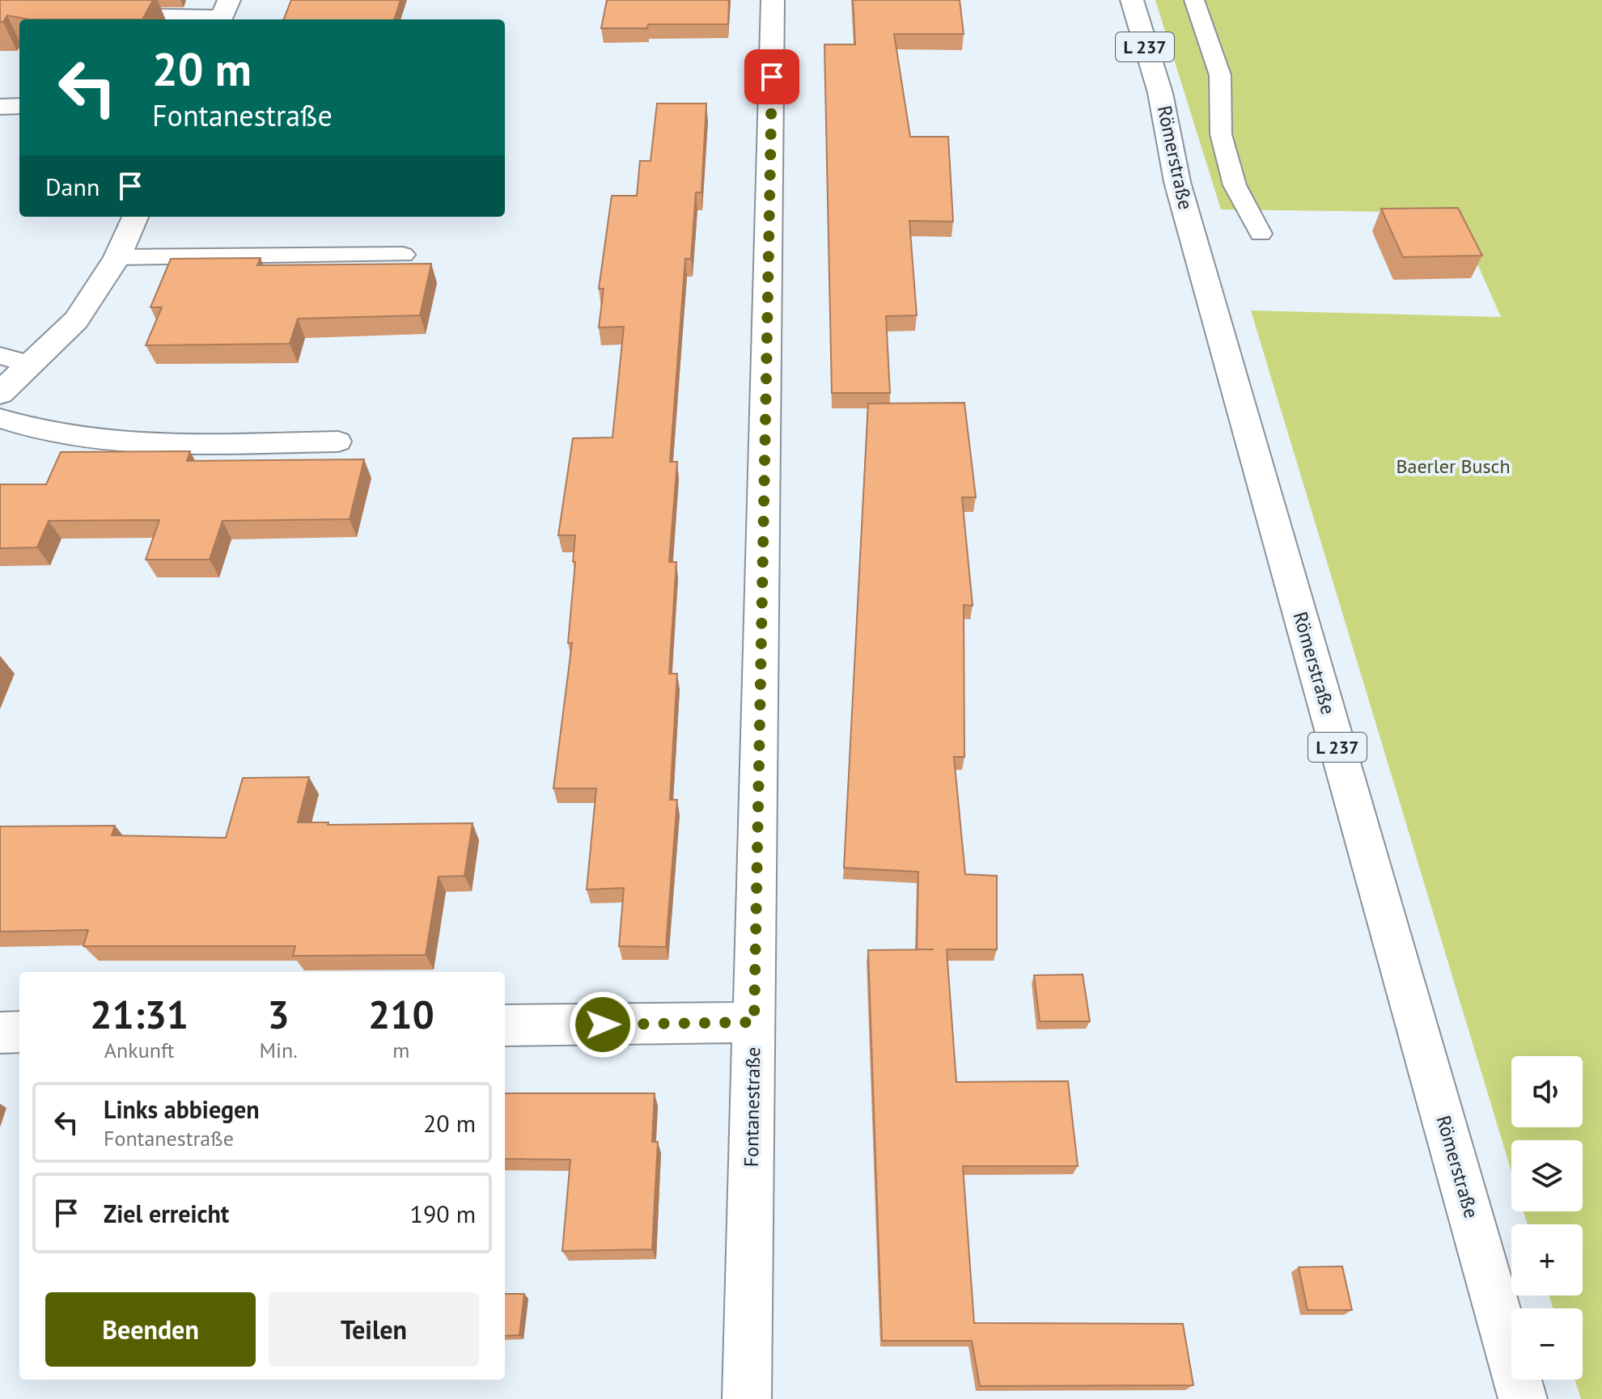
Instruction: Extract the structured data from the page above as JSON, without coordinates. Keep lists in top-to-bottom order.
{
  "streets": {
    "street": ["L 237", "Römerstraße", "Fontanestraße"]
  },
  "parks": ["Baerler Busch"],
  "page": {
    "turn": ["20 m", "Fontanestraße"],
    "then": "Dann",
    "eta": [
      "21:31",
      "Ankunft",
      "3",
      "Min.",
      "210",
      "m"
    ],
    "map_buttons": ["+", "−"],
    "list": [
      {
        "name": "Links abbiegen",
        "note": "Fontanestraße",
        "value": "20 m"
      },
      {
        "name": "Ziel erreicht",
        "value": "190 m"
      }
    ],
    "buttons": ["Beenden", "Teilen"]
  }
}
